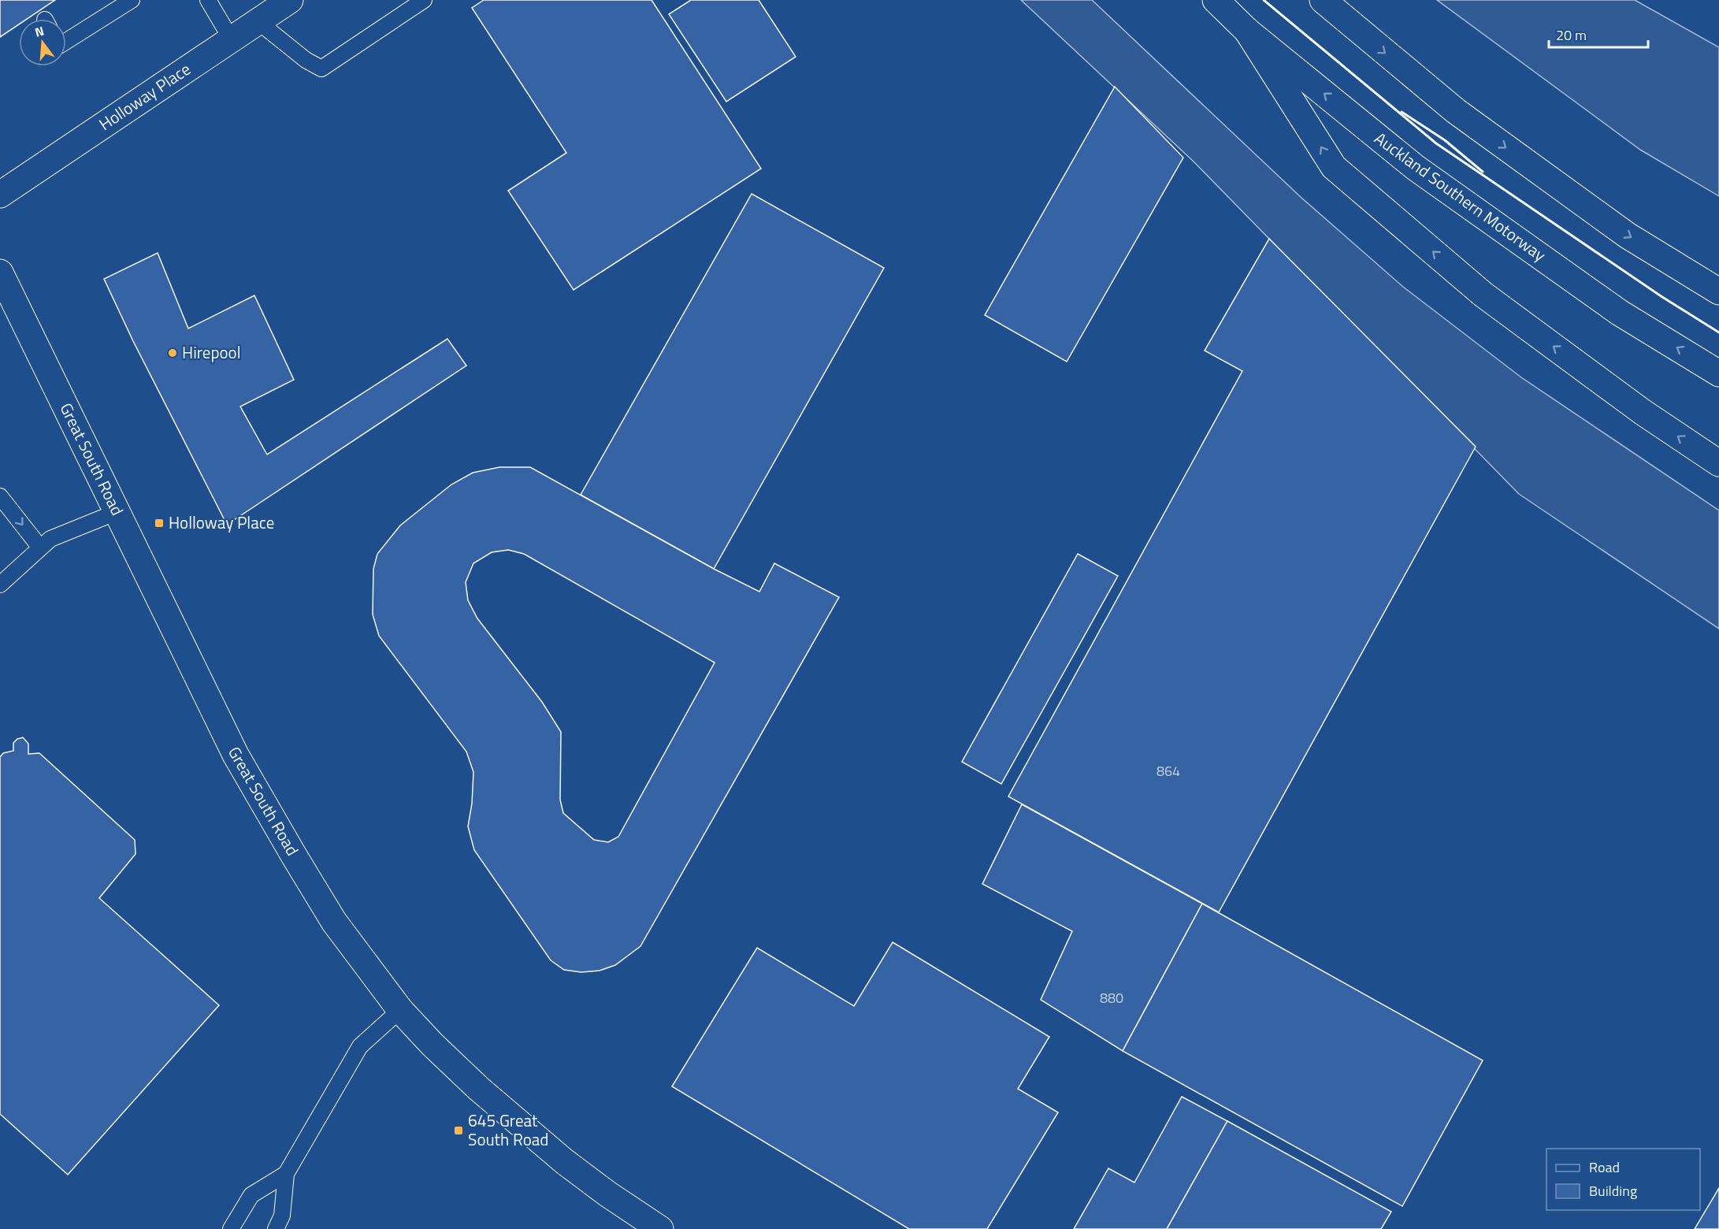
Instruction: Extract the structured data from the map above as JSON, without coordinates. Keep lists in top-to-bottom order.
{
  "streets": {
    "main road": ["Holloway Place", "Auckland Southern Motorway", "Great South Road"]
  },
  "places": {
    "other": ["Hirepool"],
    "transit": ["Holloway Place", "645 Great South Road"]
  },
  "house_numbers": ["864", "880"],
  "legend": ["Road", "Building"],
  "scale_bar": "20 m",
  "north": "top"
}
